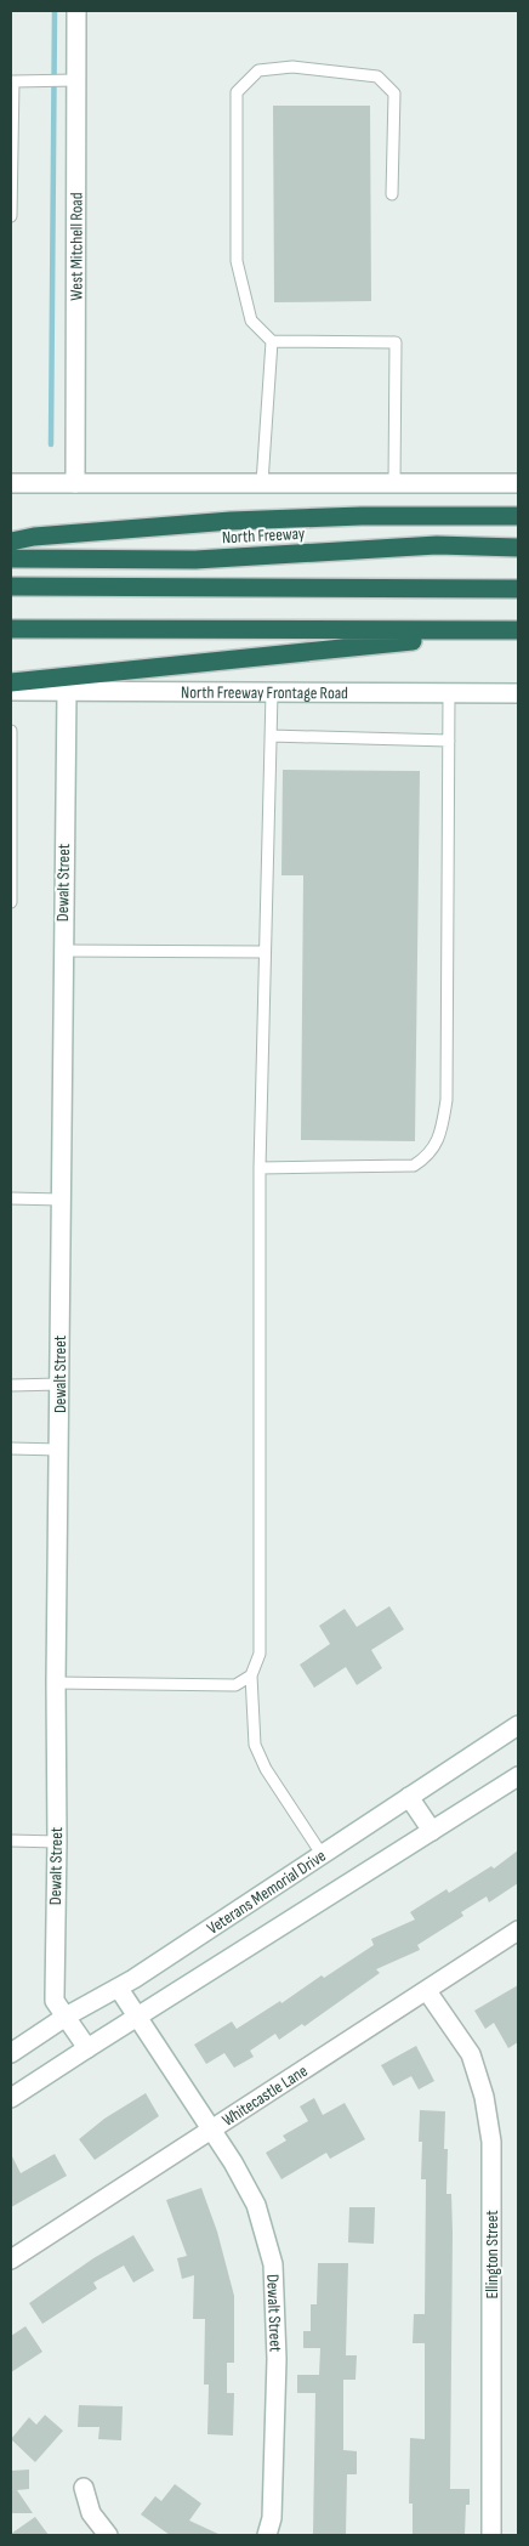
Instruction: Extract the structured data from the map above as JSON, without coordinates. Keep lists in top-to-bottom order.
{
  "streets": {
    "highway": ["North Freeway"],
    "street": [
      "West Mitchell Road",
      "North Freeway Frontage Road",
      "Dewalt Street",
      "Veterans Memorial Drive",
      "Whitecastle Lane",
      "Ellington Street"
    ]
  },
  "crossings": [
    ["North Freeway Frontage Road", "Dewalt Street"],
    ["Dewalt Street", "Veterans Memorial Drive"],
    ["Dewalt Street", "Whitecastle Lane"],
    ["Whitecastle Lane", "Ellington Street"]
  ]
}
